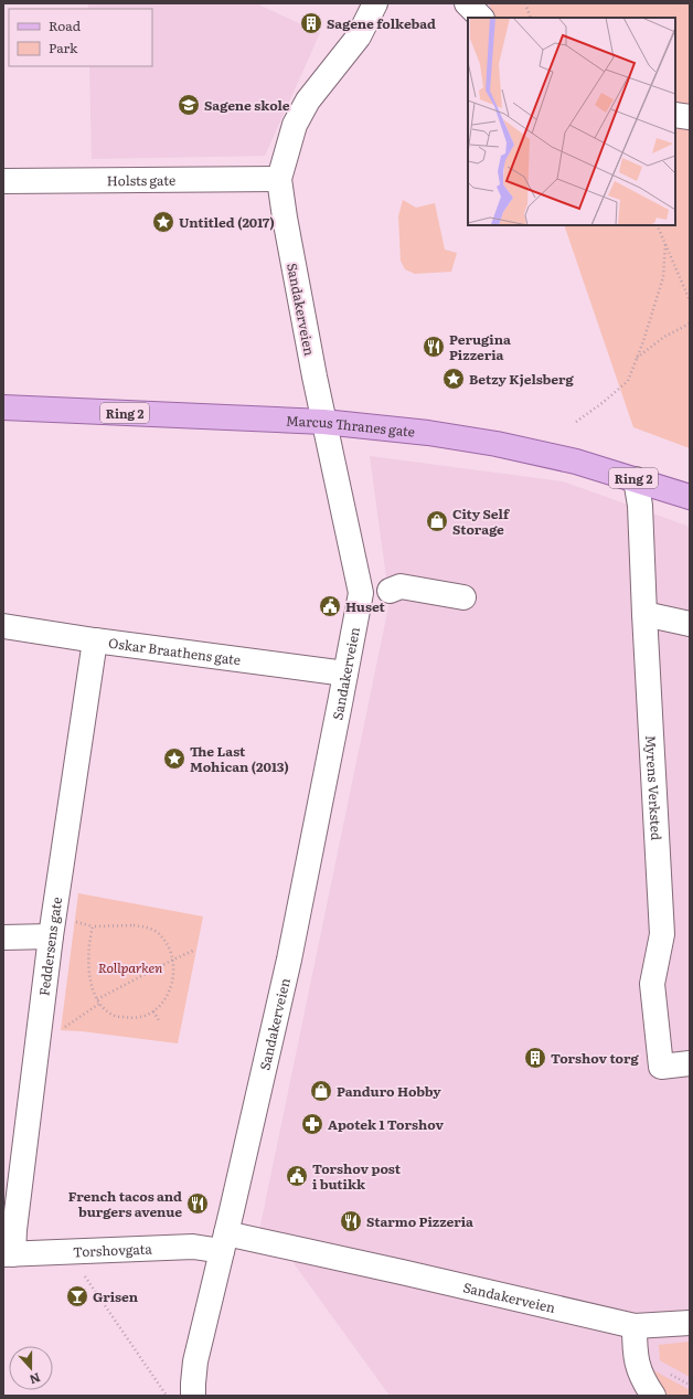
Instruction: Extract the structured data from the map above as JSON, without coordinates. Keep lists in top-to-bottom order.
{
  "streets": {
    "main road": ["Ring 2", "Marcus Thranes gate"],
    "street": [
      "Holsts gate",
      "Sandakerveien",
      "Oskar Braathens gate",
      "Myrens Verksted",
      "Feddersens gate",
      "Torshovgata"
    ]
  },
  "crossings": [
    ["Holsts gate", "Sandakerveien"],
    ["Sandakerveien", "Marcus Thranes gate"],
    ["Sandakerveien", "Oskar Braathens gate"],
    ["Sandakerveien", "Torshovgata"],
    ["Marcus Thranes gate", "Myrens Verksted"],
    ["Oskar Braathens gate", "Feddersens gate"],
    ["Feddersens gate", "Torshovgata"]
  ],
  "parks": ["Rollparken"],
  "places": {
    "building": ["Sagene folkebad", "Torshov torg"],
    "school or university": ["Sagene skole"],
    "place": ["Untitled (2017)", "Betzy Kjelsberg", "The Last Mohican (2013)"],
    "restaurant": ["Perugina Pizzeria", "French tacos and burgers avenue", "Starmo Pizzeria"],
    "shop": ["City Self Storage", "Panduro Hobby"],
    "public building": ["Huset", "Torshov post i butikk"],
    "pharmacy": ["Apotek 1 Torshov"],
    "bar": ["Grisen"]
  },
  "legend": ["Road", "Park"],
  "north": "bottom"
}
